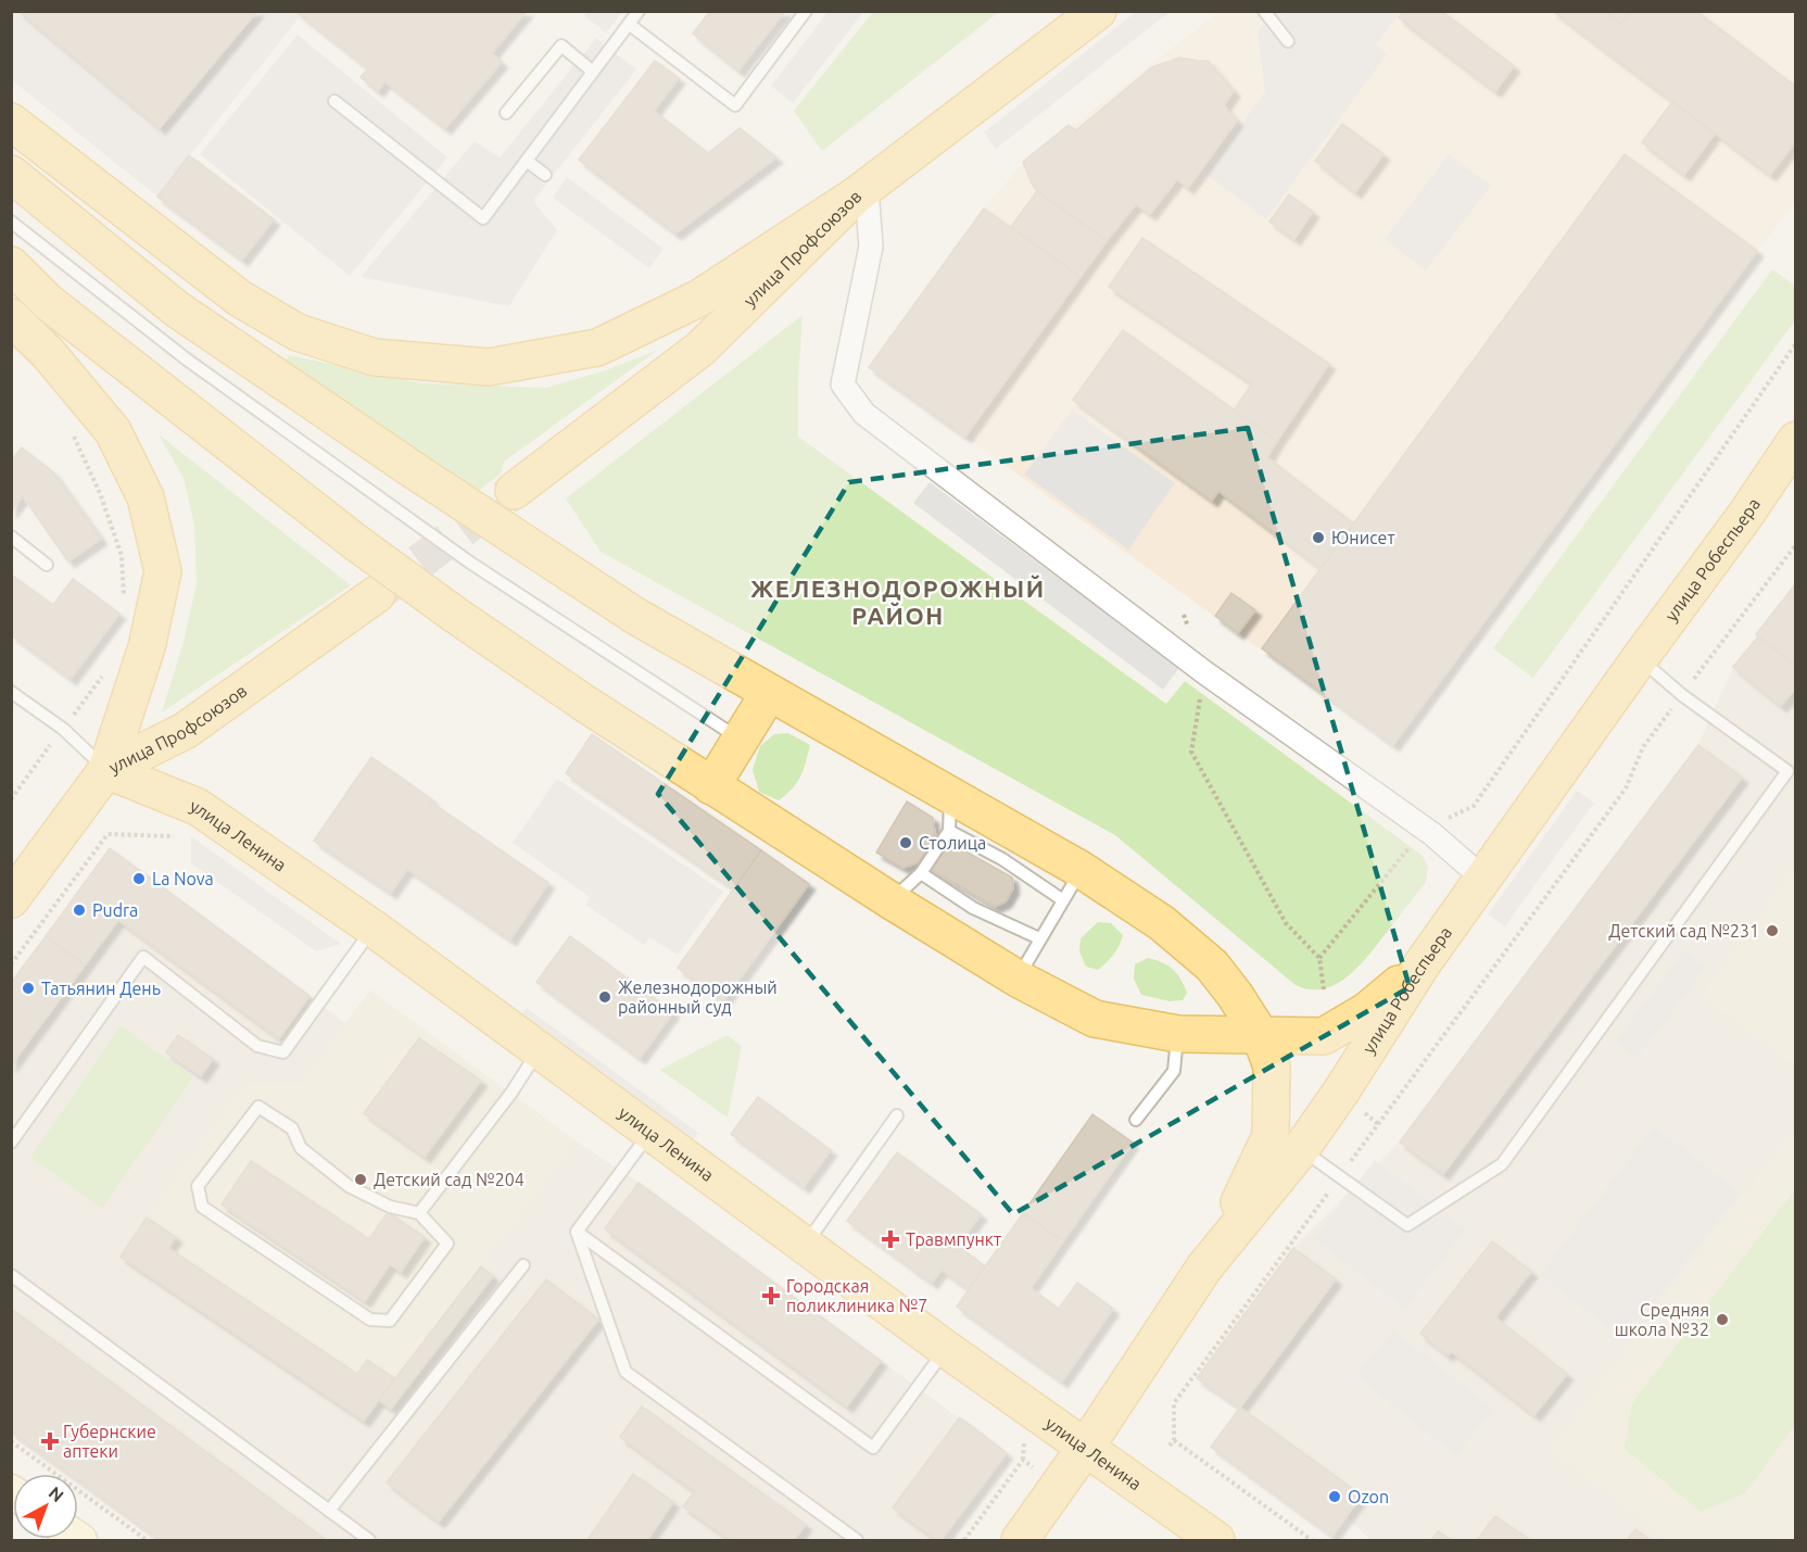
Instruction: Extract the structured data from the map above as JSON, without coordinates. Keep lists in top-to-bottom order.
{
  "streets": {
    "main road": ["улица Профсоюзов", "улица Робеспьера", "улица Ленина"]
  },
  "crossings": [
    ["улица Профсоюзов", "улица Ленина"],
    ["улица Робеспьера", "улица Ленина"]
  ],
  "districts": ["ЖЕЛЕЗНОДОРОЖНЫЙ РАЙОН"],
  "places": {
    "other": [
      "Юнисет",
      "Столица",
      "La Nova",
      "Pudra",
      "Детский сад №231",
      "Татьянин День",
      "Железнодорожный районный суд",
      "Детский сад №204",
      "Средняя школа №32",
      "Ozon"
    ],
    "health": ["Травмпункт", "Городская поликлиника №7", "Губернские аптеки"]
  },
  "north": "top right"
}
